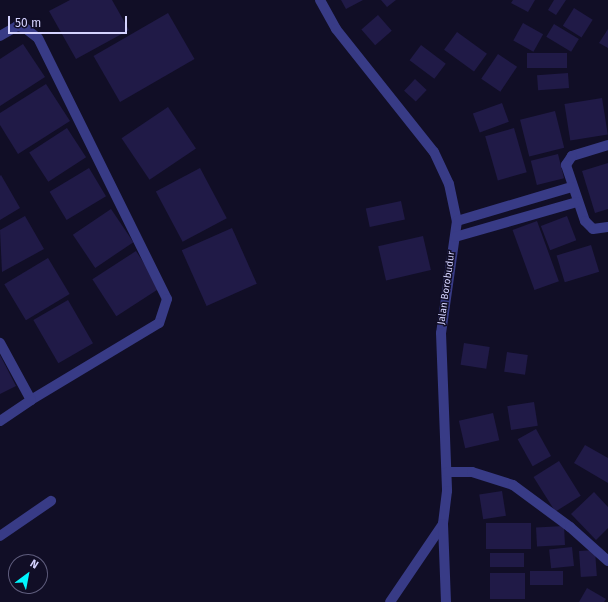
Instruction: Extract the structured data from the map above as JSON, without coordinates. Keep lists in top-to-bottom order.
{
  "streets": {
    "street": ["Jalan Borobudur"]
  },
  "scale_bar": "50 m",
  "north": "top right"
}
